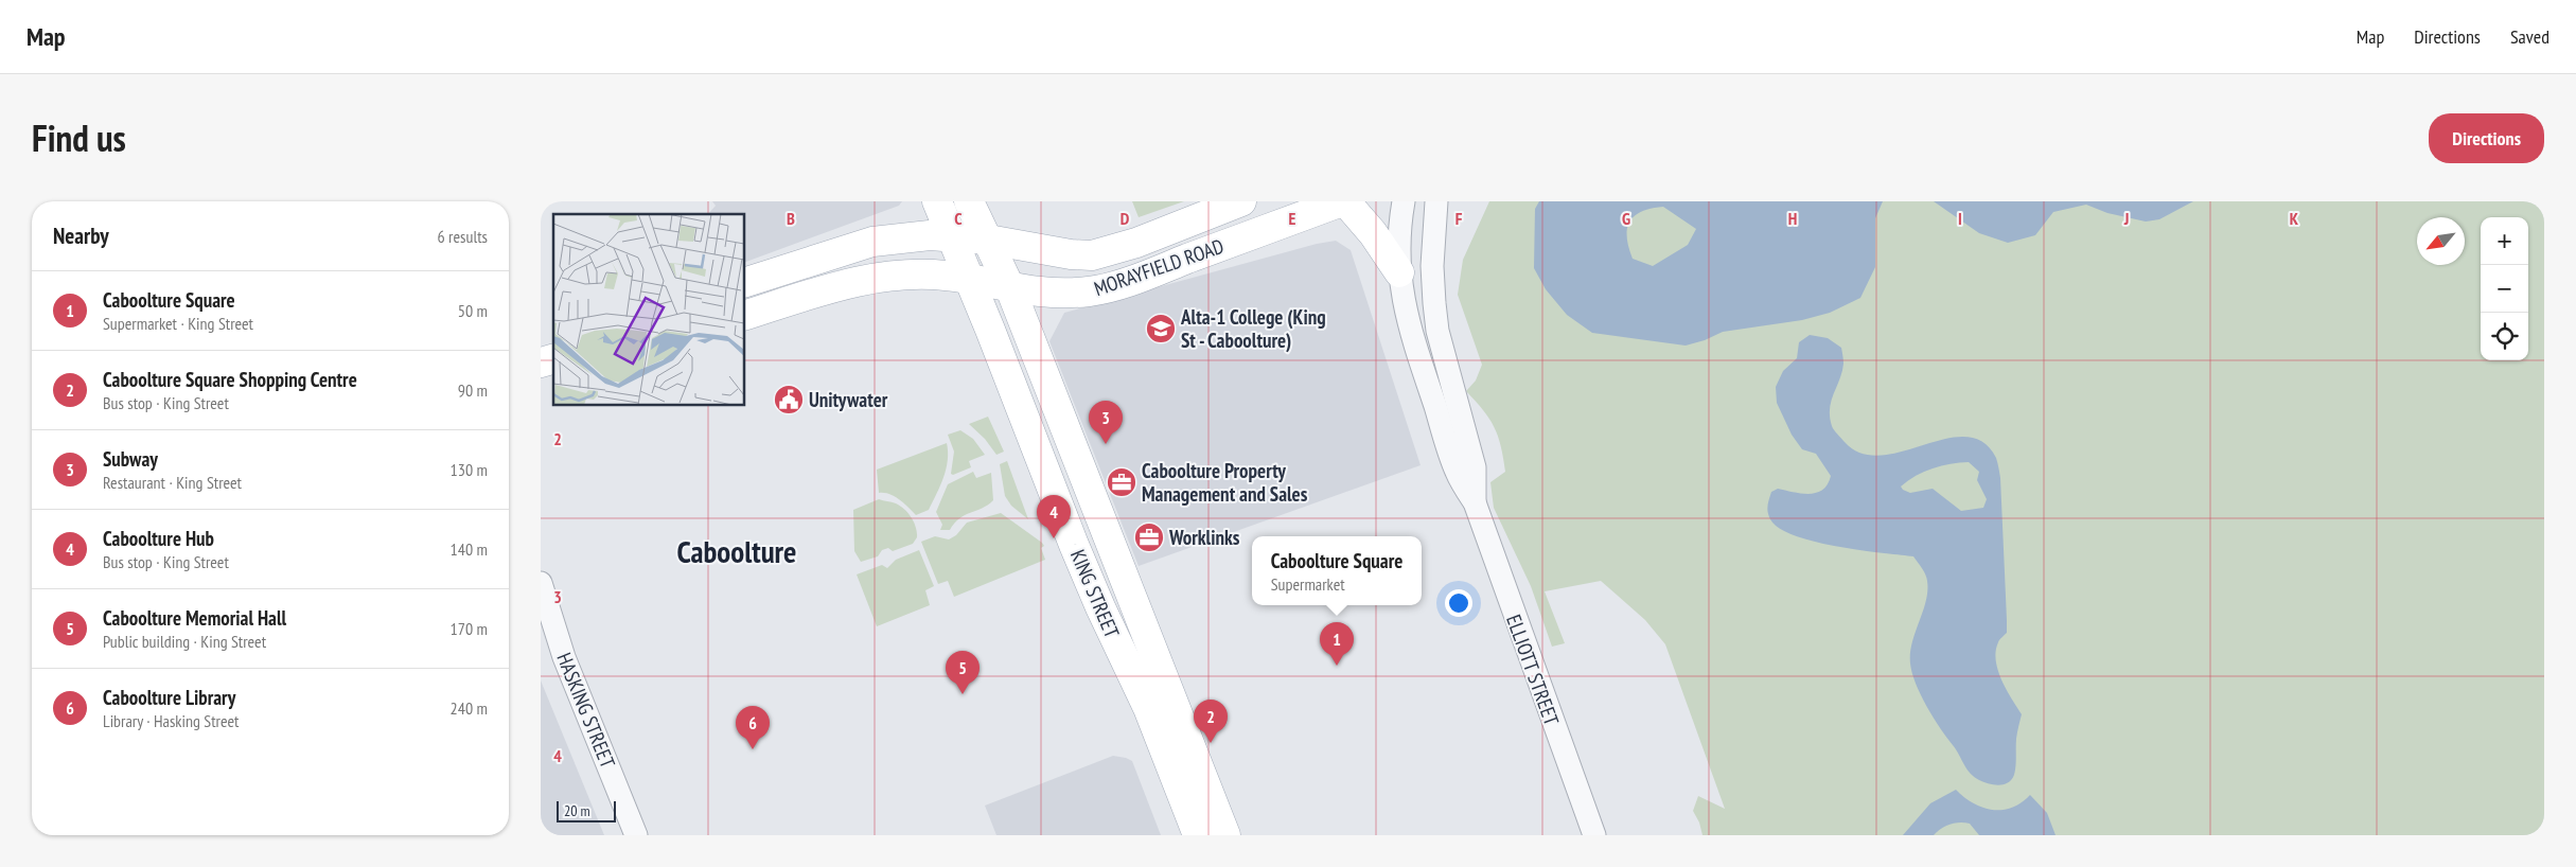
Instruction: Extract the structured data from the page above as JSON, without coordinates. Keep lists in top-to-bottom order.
{
  "streets": {
    "main road": ["MORAYFIELD ROAD", "KING STREET"],
    "street": ["ELLIOTT STREET", "HASKING STREET"]
  },
  "crossings": [
    ["MORAYFIELD ROAD", "KING STREET"]
  ],
  "districts": ["Caboolture"],
  "places": {
    "school or university": ["Alta-1 College (King St - Caboolture)"],
    "public building": ["Unitywater"],
    "office": ["Caboolture Property Management and Sales", "Worklinks"]
  },
  "scale_bar": "20 m",
  "north": "bottom left",
  "page": {
    "header": "Map",
    "nav": ["Map", "Directions", "Saved"],
    "title": "Find us",
    "buttons": "Directions",
    "heading": ["Nearby", "6 results"],
    "map_buttons": ["+", "−"],
    "list": [
      {
        "mark": "1",
        "name": "Caboolture Square",
        "note": "Supermarket · King Street",
        "value": "50 m"
      },
      {
        "mark": "2",
        "name": "Caboolture Square Shopping Centre",
        "note": "Bus stop · King Street",
        "value": "90 m"
      },
      {
        "mark": "3",
        "name": "Subway",
        "note": "Restaurant · King Street",
        "value": "130 m"
      },
      {
        "mark": "4",
        "name": "Caboolture Hub",
        "note": "Bus stop · King Street",
        "value": "140 m"
      },
      {
        "mark": "5",
        "name": "Caboolture Memorial Hall",
        "note": "Public building · King Street",
        "value": "170 m"
      },
      {
        "mark": "6",
        "name": "Caboolture Library",
        "note": "Library · Hasking Street",
        "value": "240 m"
      }
    ],
    "pins": [
      "3",
      "4",
      "1",
      "5",
      "2",
      "6"
    ],
    "popup": ["Caboolture Square", "Supermarket"],
    "scale": "20 m"
  },
  "grid": {
    "columns": [
      "B",
      "C",
      "D",
      "E",
      "F",
      "G",
      "H",
      "I",
      "J",
      "K"
    ],
    "rows": ["2", "3", "4"]
  }
}
